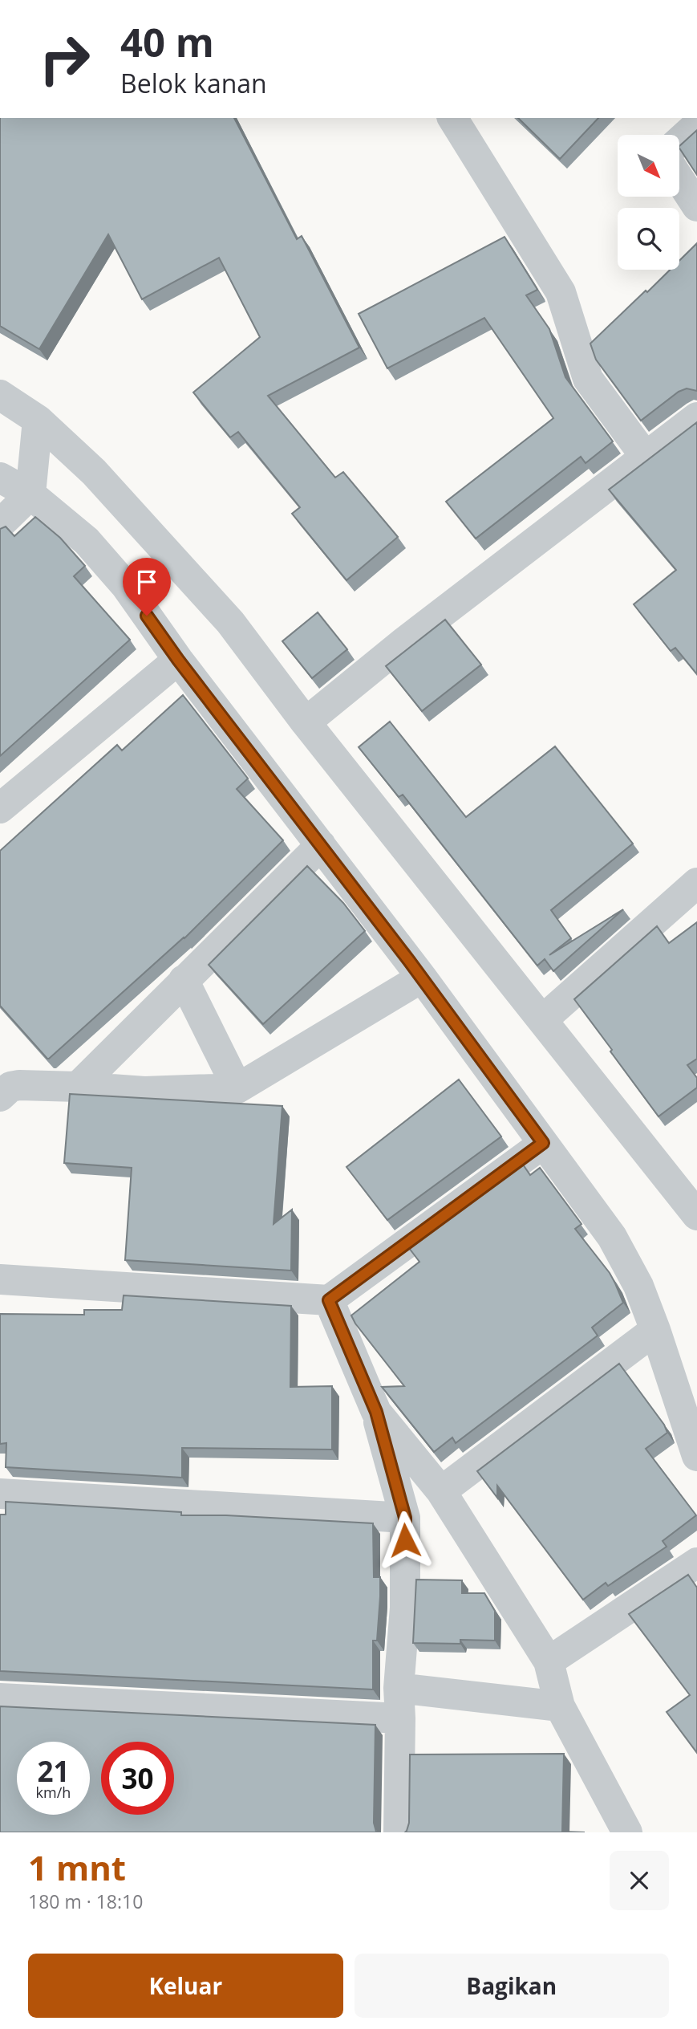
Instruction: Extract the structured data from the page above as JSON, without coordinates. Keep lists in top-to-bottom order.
{
  "north": "bottom right",
  "page": {
    "turn": ["40 m", "Belok kanan"],
    "speed": "21 km/h",
    "limit": "30",
    "heading": ["1 mnt", "180 m · 18:10"],
    "buttons": ["Keluar", "Bagikan"]
  }
}
